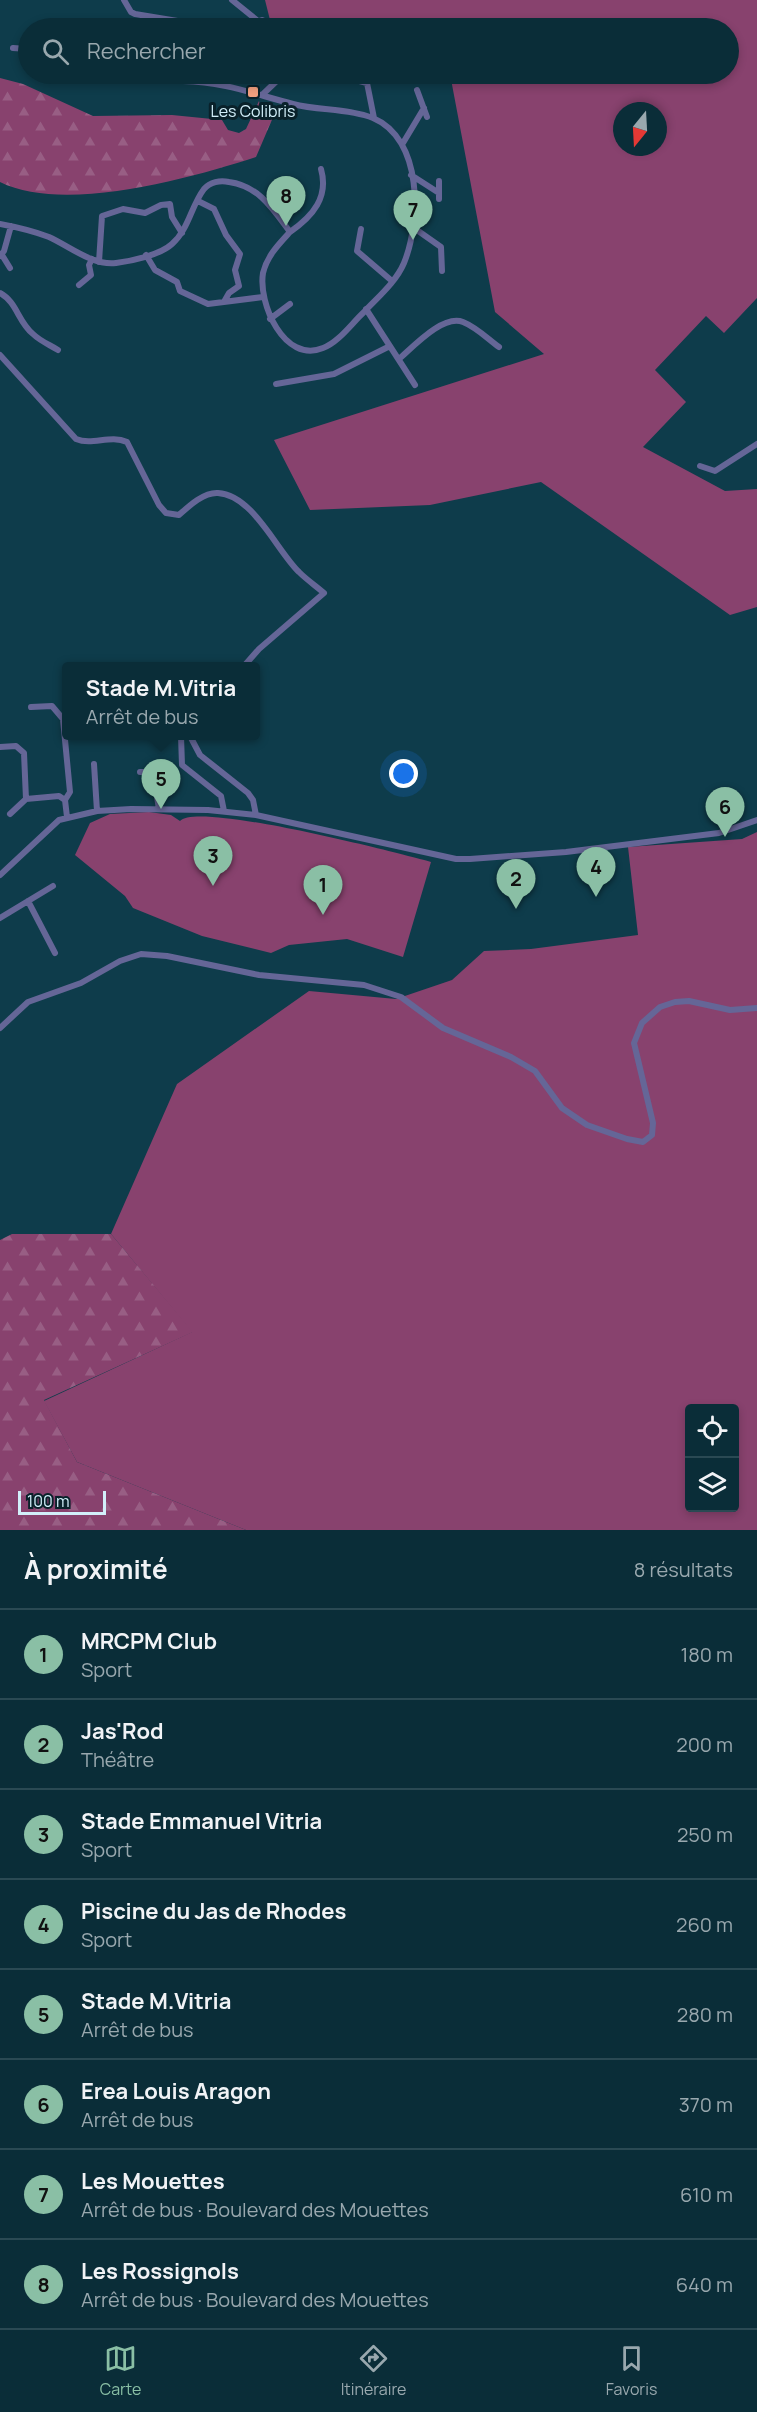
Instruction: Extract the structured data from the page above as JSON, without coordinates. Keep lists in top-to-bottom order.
{
  "places": {
    "transit": ["Les Colibris"]
  },
  "scale_bar": "100 m",
  "north": "bottom",
  "page": {
    "search": "Rechercher",
    "pins": [
      "8",
      "7",
      "5",
      "6",
      "3",
      "4",
      "2",
      "1"
    ],
    "popup": ["Stade M.Vitria", "Arrêt de bus"],
    "scale": "100 m",
    "heading": ["À proximité", "8 résultats"],
    "list": [
      {
        "mark": "1",
        "name": "MRCPM Club",
        "note": "Sport",
        "value": "180 m"
      },
      {
        "mark": "2",
        "name": "Jas'Rod",
        "note": "Théâtre",
        "value": "200 m"
      },
      {
        "mark": "3",
        "name": "Stade Emmanuel Vitria",
        "note": "Sport",
        "value": "250 m"
      },
      {
        "mark": "4",
        "name": "Piscine du Jas de Rhodes",
        "note": "Sport",
        "value": "260 m"
      },
      {
        "mark": "5",
        "name": "Stade M.Vitria",
        "note": "Arrêt de bus",
        "value": "280 m"
      },
      {
        "mark": "6",
        "name": "Erea Louis Aragon",
        "note": "Arrêt de bus",
        "value": "370 m"
      },
      {
        "mark": "7",
        "name": "Les Mouettes",
        "note": "Arrêt de bus · Boulevard des Mouettes",
        "value": "610 m"
      },
      {
        "mark": "8",
        "name": "Les Rossignols",
        "note": "Arrêt de bus · Boulevard des Mouettes",
        "value": "640 m"
      }
    ],
    "nav": ["Carte", "Itinéraire", "Favoris"]
  }
}
